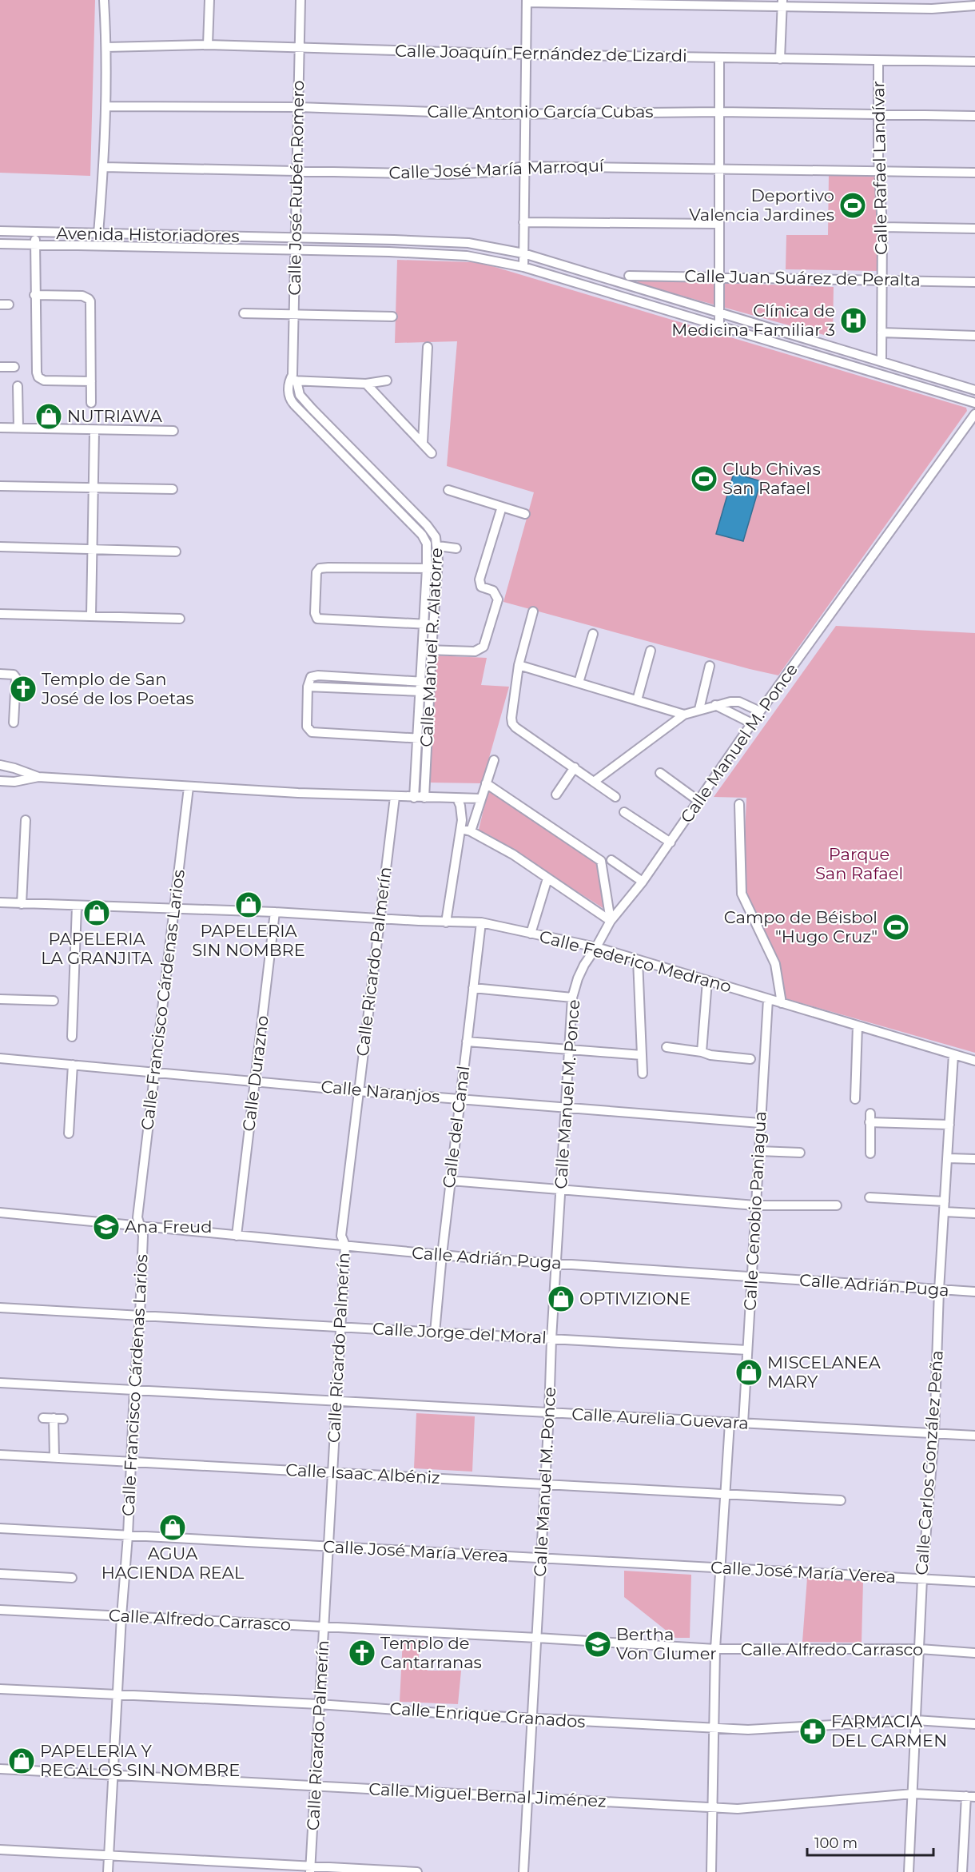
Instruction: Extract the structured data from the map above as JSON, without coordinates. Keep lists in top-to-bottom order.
{
  "streets": {
    "street": [
      "Calle Joaquín Fernández de Lizardi",
      "Calle Antonio García Cubas",
      "Calle Rafael Landívar",
      "Calle José María Marroquí",
      "Calle José Rubén Romero",
      "Avenida Historiadores",
      "Calle Juan Suárez de Peralta",
      "Calle Manuel R. Alatorre",
      "Calle Manuel M. Ponce",
      "Calle Ricardo Palmerín",
      "Calle Federico Medrano",
      "Calle Francisco Cárdenas Larios",
      "Calle Durazno",
      "Calle Naranjos",
      "Calle del Canal",
      "Calle Cenobio Paniagua",
      "Calle Adrián Puga",
      "Calle Jorge del Moral",
      "Calle Aurelia Guevara",
      "Calle Carlos González Peña",
      "Calle Isaac Albéniz",
      "Calle José María Verea",
      "Calle Alfredo Carrasco",
      "Calle Enrique Granados",
      "Calle Miguel Bernal Jiménez"
    ]
  },
  "crossings": [
    ["Calle Joaquín Fernández de Lizardi", "Calle Rafael Landívar"],
    ["Calle Joaquín Fernández de Lizardi", "Calle José Rubén Romero"],
    ["Calle Antonio García Cubas", "Calle Rafael Landívar"],
    ["Calle Antonio García Cubas", "Calle José Rubén Romero"],
    ["Calle Rafael Landívar", "Calle José María Marroquí"],
    ["Calle Rafael Landívar", "Avenida Historiadores"],
    ["Calle Rafael Landívar", "Calle Juan Suárez de Peralta"],
    ["Calle José María Marroquí", "Calle José Rubén Romero"],
    ["Calle José Rubén Romero", "Avenida Historiadores"],
    ["Calle José Rubén Romero", "Calle Manuel R. Alatorre"],
    ["Calle Manuel M. Ponce", "Calle Federico Medrano"],
    ["Calle Manuel M. Ponce", "Calle Naranjos"],
    ["Calle Manuel M. Ponce", "Calle Adrián Puga"],
    ["Calle Manuel M. Ponce", "Calle Jorge del Moral"],
    ["Calle Manuel M. Ponce", "Calle Aurelia Guevara"],
    ["Calle Manuel M. Ponce", "Calle Isaac Albéniz"],
    ["Calle Manuel M. Ponce", "Calle José María Verea"],
    ["Calle Manuel M. Ponce", "Calle Alfredo Carrasco"],
    ["Calle Manuel M. Ponce", "Calle Enrique Granados"],
    ["Calle Manuel M. Ponce", "Calle Miguel Bernal Jiménez"],
    ["Calle Ricardo Palmerín", "Calle Federico Medrano"],
    ["Calle Ricardo Palmerín", "Calle Naranjos"],
    ["Calle Ricardo Palmerín", "Calle Adrián Puga"],
    ["Calle Ricardo Palmerín", "Calle Jorge del Moral"],
    ["Calle Ricardo Palmerín", "Calle Aurelia Guevara"],
    ["Calle Ricardo Palmerín", "Calle Isaac Albéniz"],
    ["Calle Ricardo Palmerín", "Calle José María Verea"],
    ["Calle Ricardo Palmerín", "Calle Alfredo Carrasco"],
    ["Calle Ricardo Palmerín", "Calle Enrique Granados"],
    ["Calle Ricardo Palmerín", "Calle Miguel Bernal Jiménez"],
    ["Calle Federico Medrano", "Calle Francisco Cárdenas Larios"],
    ["Calle Federico Medrano", "Calle Durazno"],
    ["Calle Federico Medrano", "Calle del Canal"],
    ["Calle Federico Medrano", "Calle Cenobio Paniagua"],
    ["Calle Federico Medrano", "Calle Carlos González Peña"],
    ["Calle Francisco Cárdenas Larios", "Calle Naranjos"],
    ["Calle Francisco Cárdenas Larios", "Calle Adrián Puga"],
    ["Calle Francisco Cárdenas Larios", "Calle Jorge del Moral"],
    ["Calle Francisco Cárdenas Larios", "Calle Aurelia Guevara"],
    ["Calle Francisco Cárdenas Larios", "Calle Isaac Albéniz"],
    ["Calle Francisco Cárdenas Larios", "Calle José María Verea"],
    ["Calle Francisco Cárdenas Larios", "Calle Alfredo Carrasco"],
    ["Calle Francisco Cárdenas Larios", "Calle Enrique Granados"],
    ["Calle Francisco Cárdenas Larios", "Calle Miguel Bernal Jiménez"],
    ["Calle Durazno", "Calle Naranjos"],
    ["Calle Durazno", "Calle Adrián Puga"],
    ["Calle Naranjos", "Calle del Canal"],
    ["Calle Naranjos", "Calle Cenobio Paniagua"],
    ["Calle del Canal", "Calle Adrián Puga"],
    ["Calle del Canal", "Calle Jorge del Moral"],
    ["Calle Cenobio Paniagua", "Calle Adrián Puga"],
    ["Calle Cenobio Paniagua", "Calle Jorge del Moral"],
    ["Calle Cenobio Paniagua", "Calle Aurelia Guevara"],
    ["Calle Adrián Puga", "Calle Carlos González Peña"],
    ["Calle Aurelia Guevara", "Calle Carlos González Peña"],
    ["Calle Carlos González Peña", "Calle José María Verea"],
    ["Calle Carlos González Peña", "Calle Alfredo Carrasco"],
    ["Calle Carlos González Peña", "Calle Enrique Granados"],
    ["Calle Carlos González Peña", "Calle Miguel Bernal Jiménez"]
  ],
  "parks": ["Parque San Rafael"],
  "places": {
    "sports": ["Deportivo Valencia Jardines", "Club Chivas San Rafael", "Campo de Béisbol \"Hugo Cruz\""],
    "hospital": ["Clínica de Medicina Familiar 3"],
    "shop": [
      "NUTRIAWA",
      "PAPELERIA SIN NOMBRE",
      "PAPELERIA LA GRANJITA",
      "OPTIVIZIONE",
      "MISCELANEA MARY",
      "AGUA HACIENDA REAL",
      "PAPELERIA Y REGALOS SIN NOMBRE"
    ],
    "church": ["Templo de San José de los Poetas", "Templo de Cantarranas"],
    "school or university": ["Ana Freud", "Bertha Von Glumer"],
    "pharmacy": ["FARMACIA DEL CARMEN"]
  },
  "scale_bar": "100 m"
}
